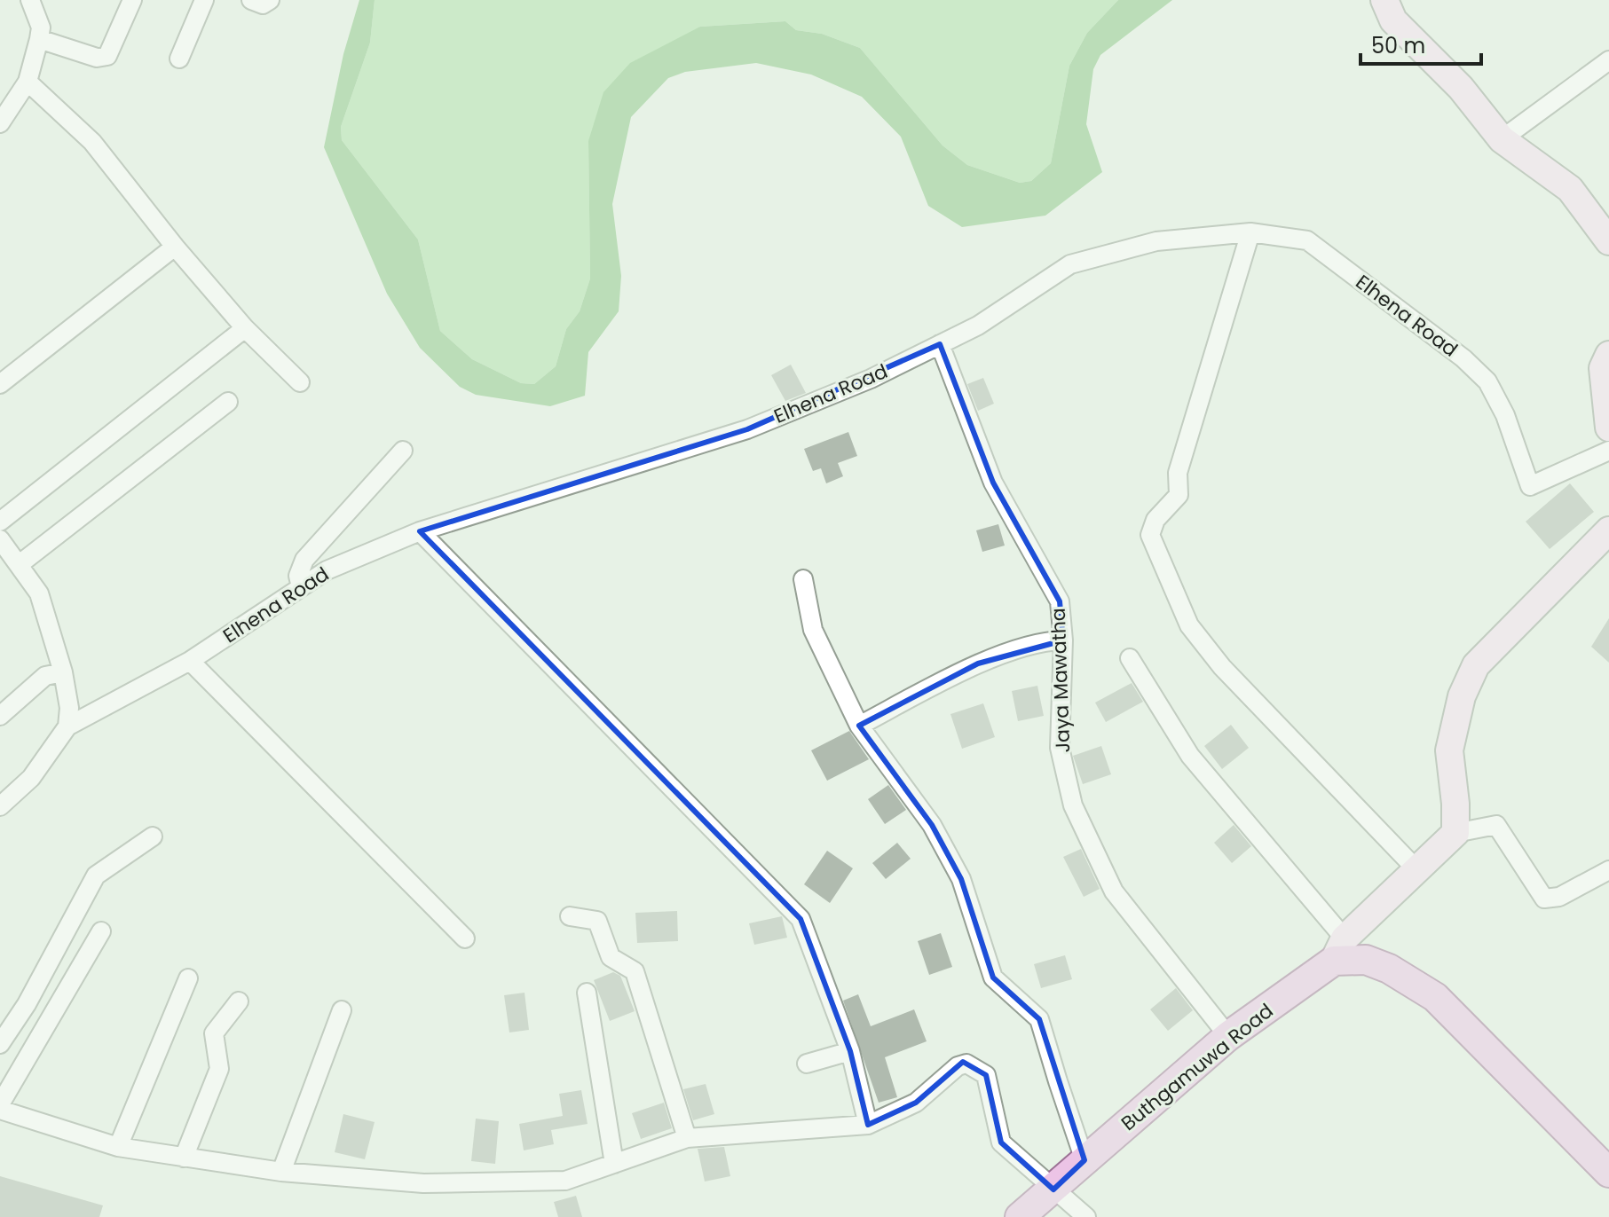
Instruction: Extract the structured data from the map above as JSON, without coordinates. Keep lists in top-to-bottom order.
{
  "streets": {
    "main road": ["Buthgamuwa Road"],
    "street": ["Elhena Road", "Jaya Mawatha"]
  },
  "crossings": [
    ["Elhena Road", "Jaya Mawatha"],
    ["Jaya Mawatha", "Buthgamuwa Road"]
  ],
  "scale_bar": "50 m"
}
